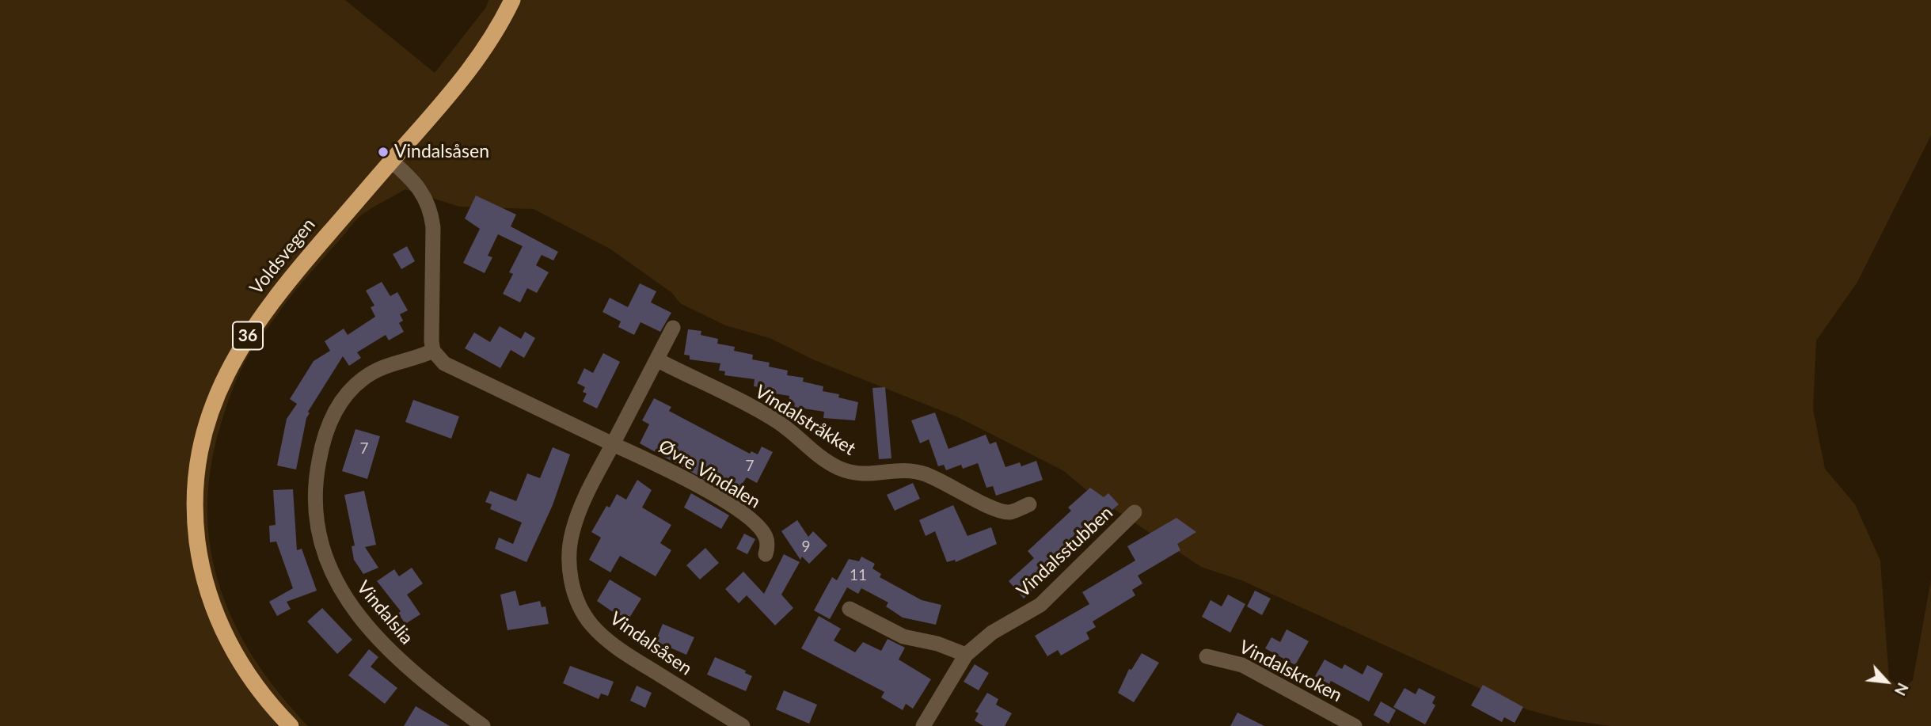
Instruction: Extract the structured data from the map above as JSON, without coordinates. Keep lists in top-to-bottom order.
{
  "streets": {
    "highway": ["Voldsvegen", "36"],
    "street": [
      "Vindalstråkket",
      "Øvre Vindalen",
      "Vindalsstubben",
      "Vindalslia",
      "Vindalsåsen",
      "Vindalskroken"
    ]
  },
  "crossings": [
    ["Vindalstråkket", "Vindalsåsen"],
    ["Øvre Vindalen", "Vindalsåsen"]
  ],
  "places": ["Vindalsåsen"],
  "house_numbers": [
    "7",
    "7",
    "9",
    "11"
  ],
  "north": "bottom right"
}
